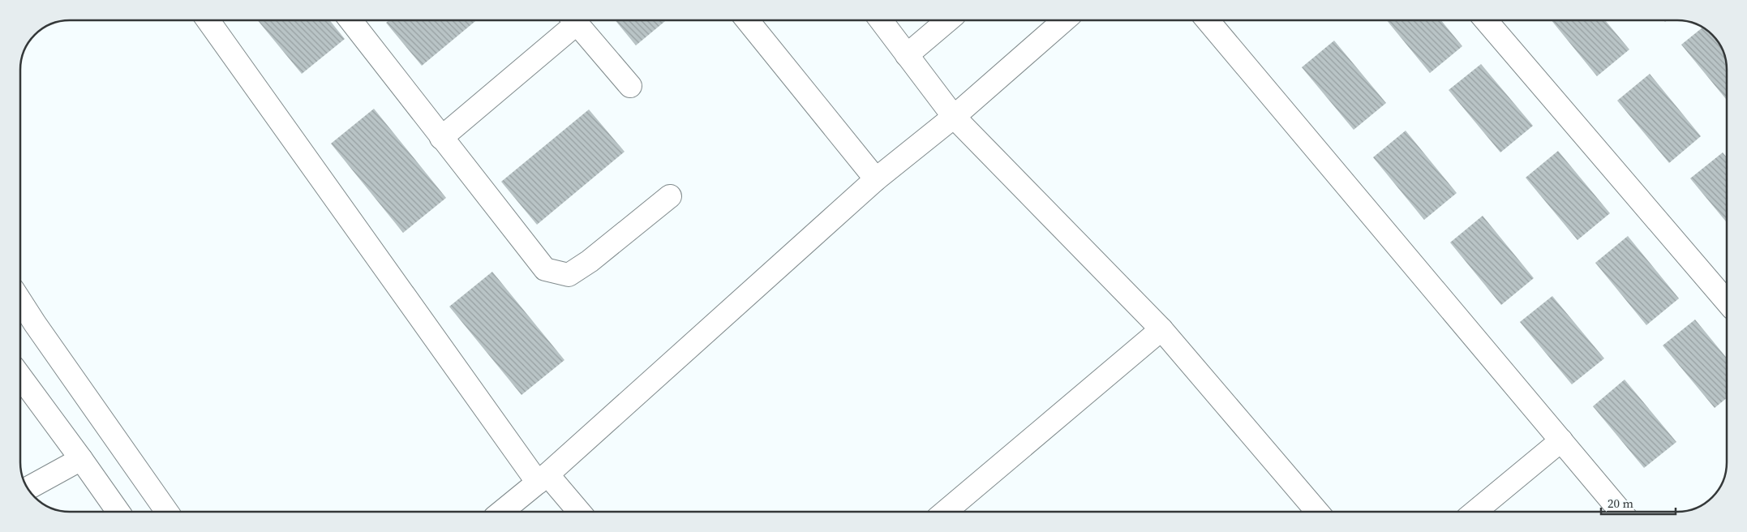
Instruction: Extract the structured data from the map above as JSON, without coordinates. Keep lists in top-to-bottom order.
{
  "scale_bar": "20 m"
}
